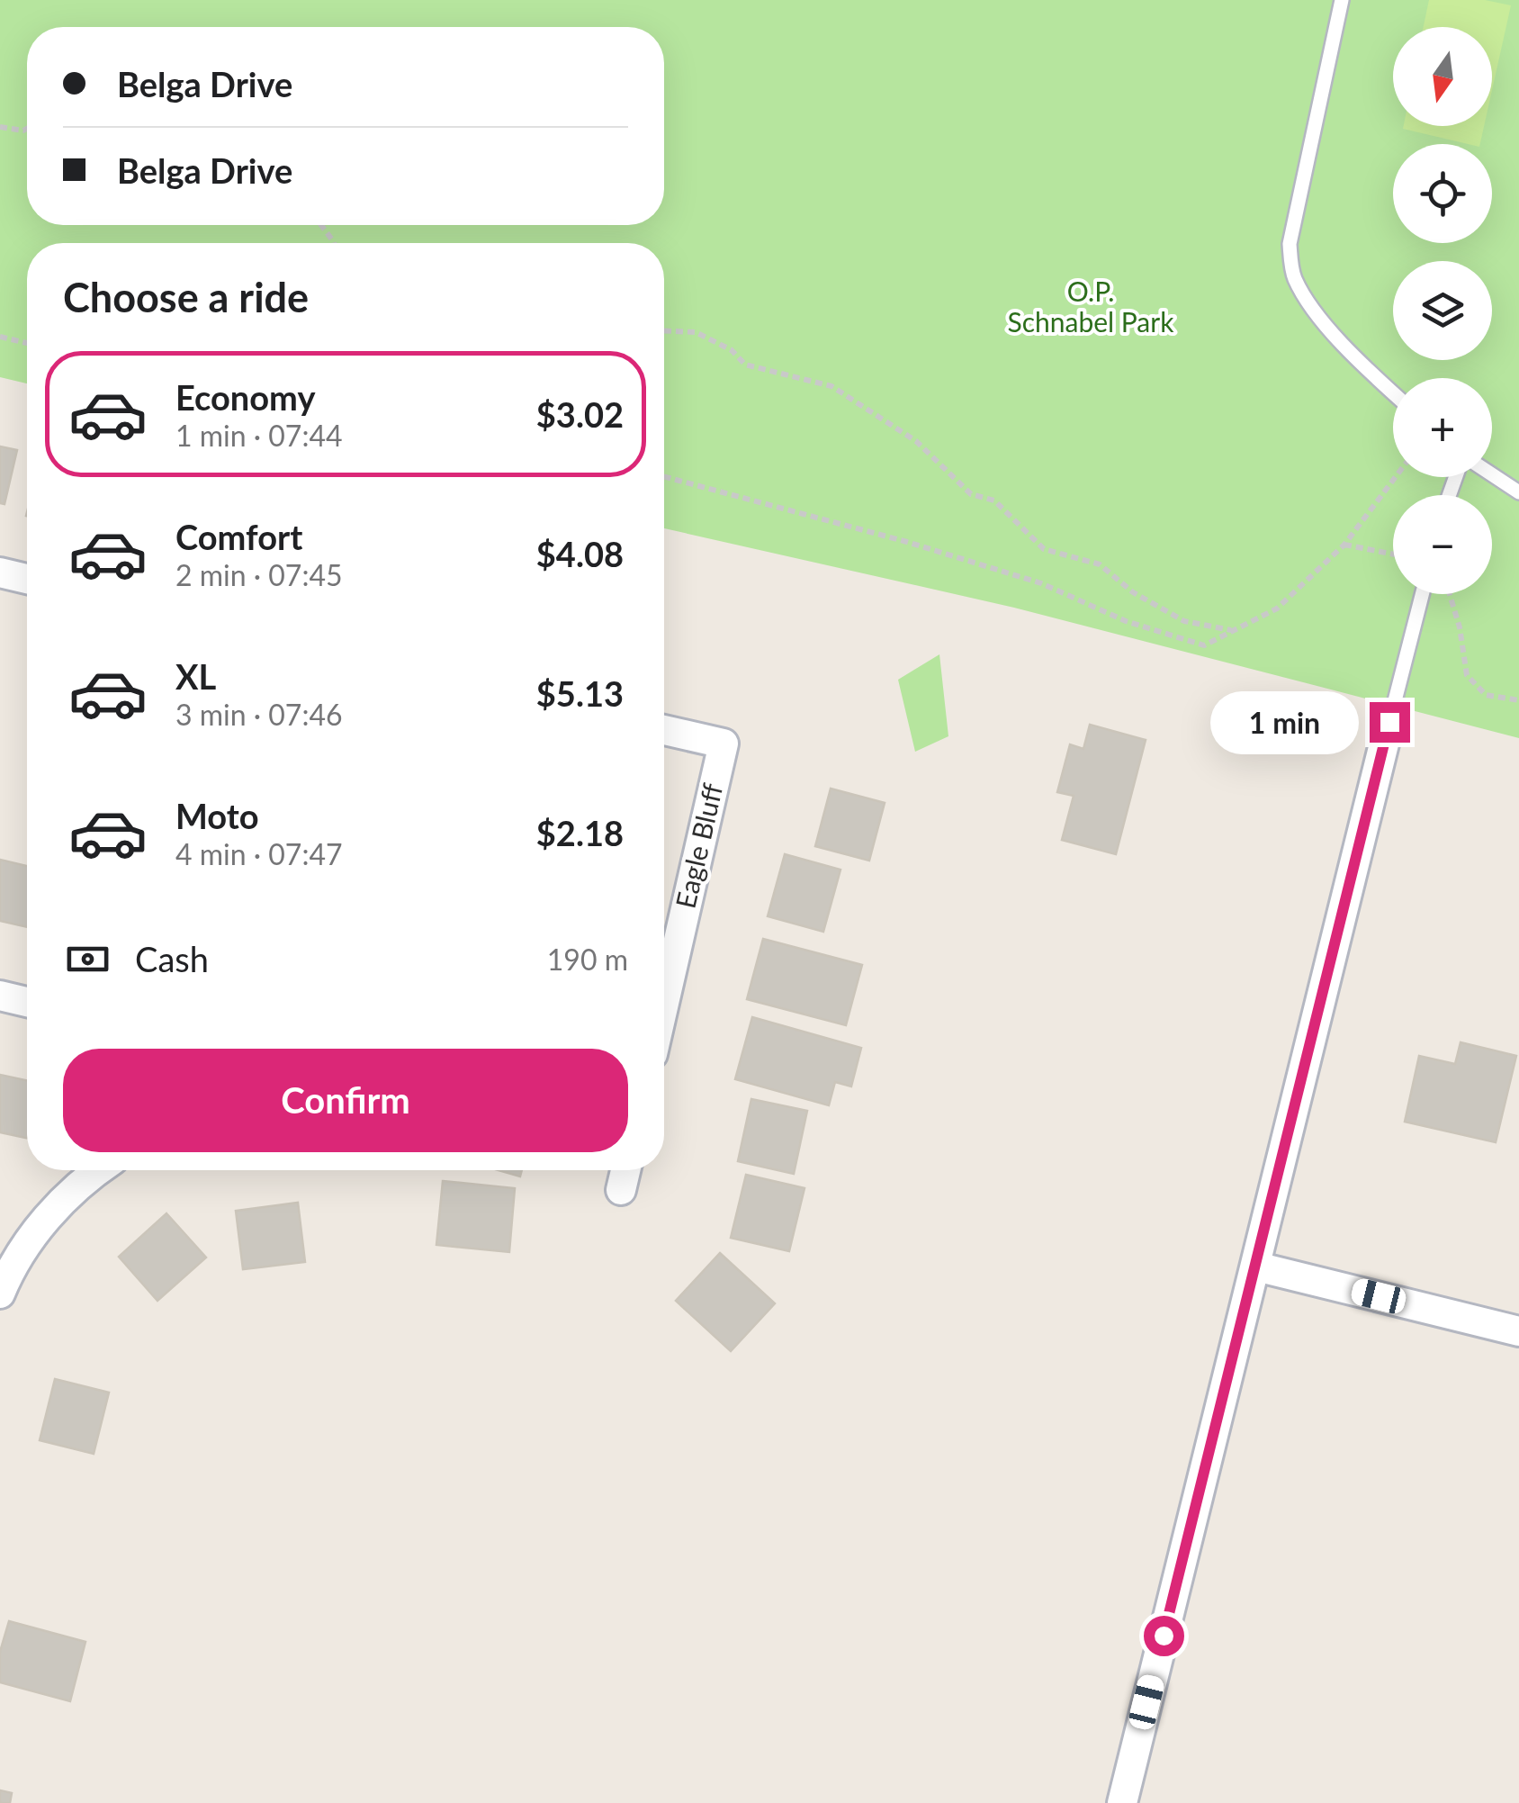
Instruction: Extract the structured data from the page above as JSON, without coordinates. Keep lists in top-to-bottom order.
{
  "streets": {
    "street": ["Eagle Bluff"]
  },
  "parks": ["O.P. Schnabel Park"],
  "north": "bottom",
  "page": {
    "map_buttons": ["+", "−"],
    "banner": ["Belga Drive", "Belga Drive"],
    "heading": "Choose a ride",
    "list": [
      {
        "name": "Economy",
        "note": "1 min · 07:44",
        "value": "$3.02"
      },
      {
        "name": "Comfort",
        "note": "2 min · 07:45",
        "value": "$4.08"
      },
      {
        "name": "XL",
        "note": "3 min · 07:46",
        "value": "$5.13"
      },
      {
        "name": "Moto",
        "note": "4 min · 07:47",
        "value": "$2.18"
      }
    ],
    "bubble": "1 min",
    "pay": ["Cash", "190 m"],
    "buttons": "Confirm"
  }
}
